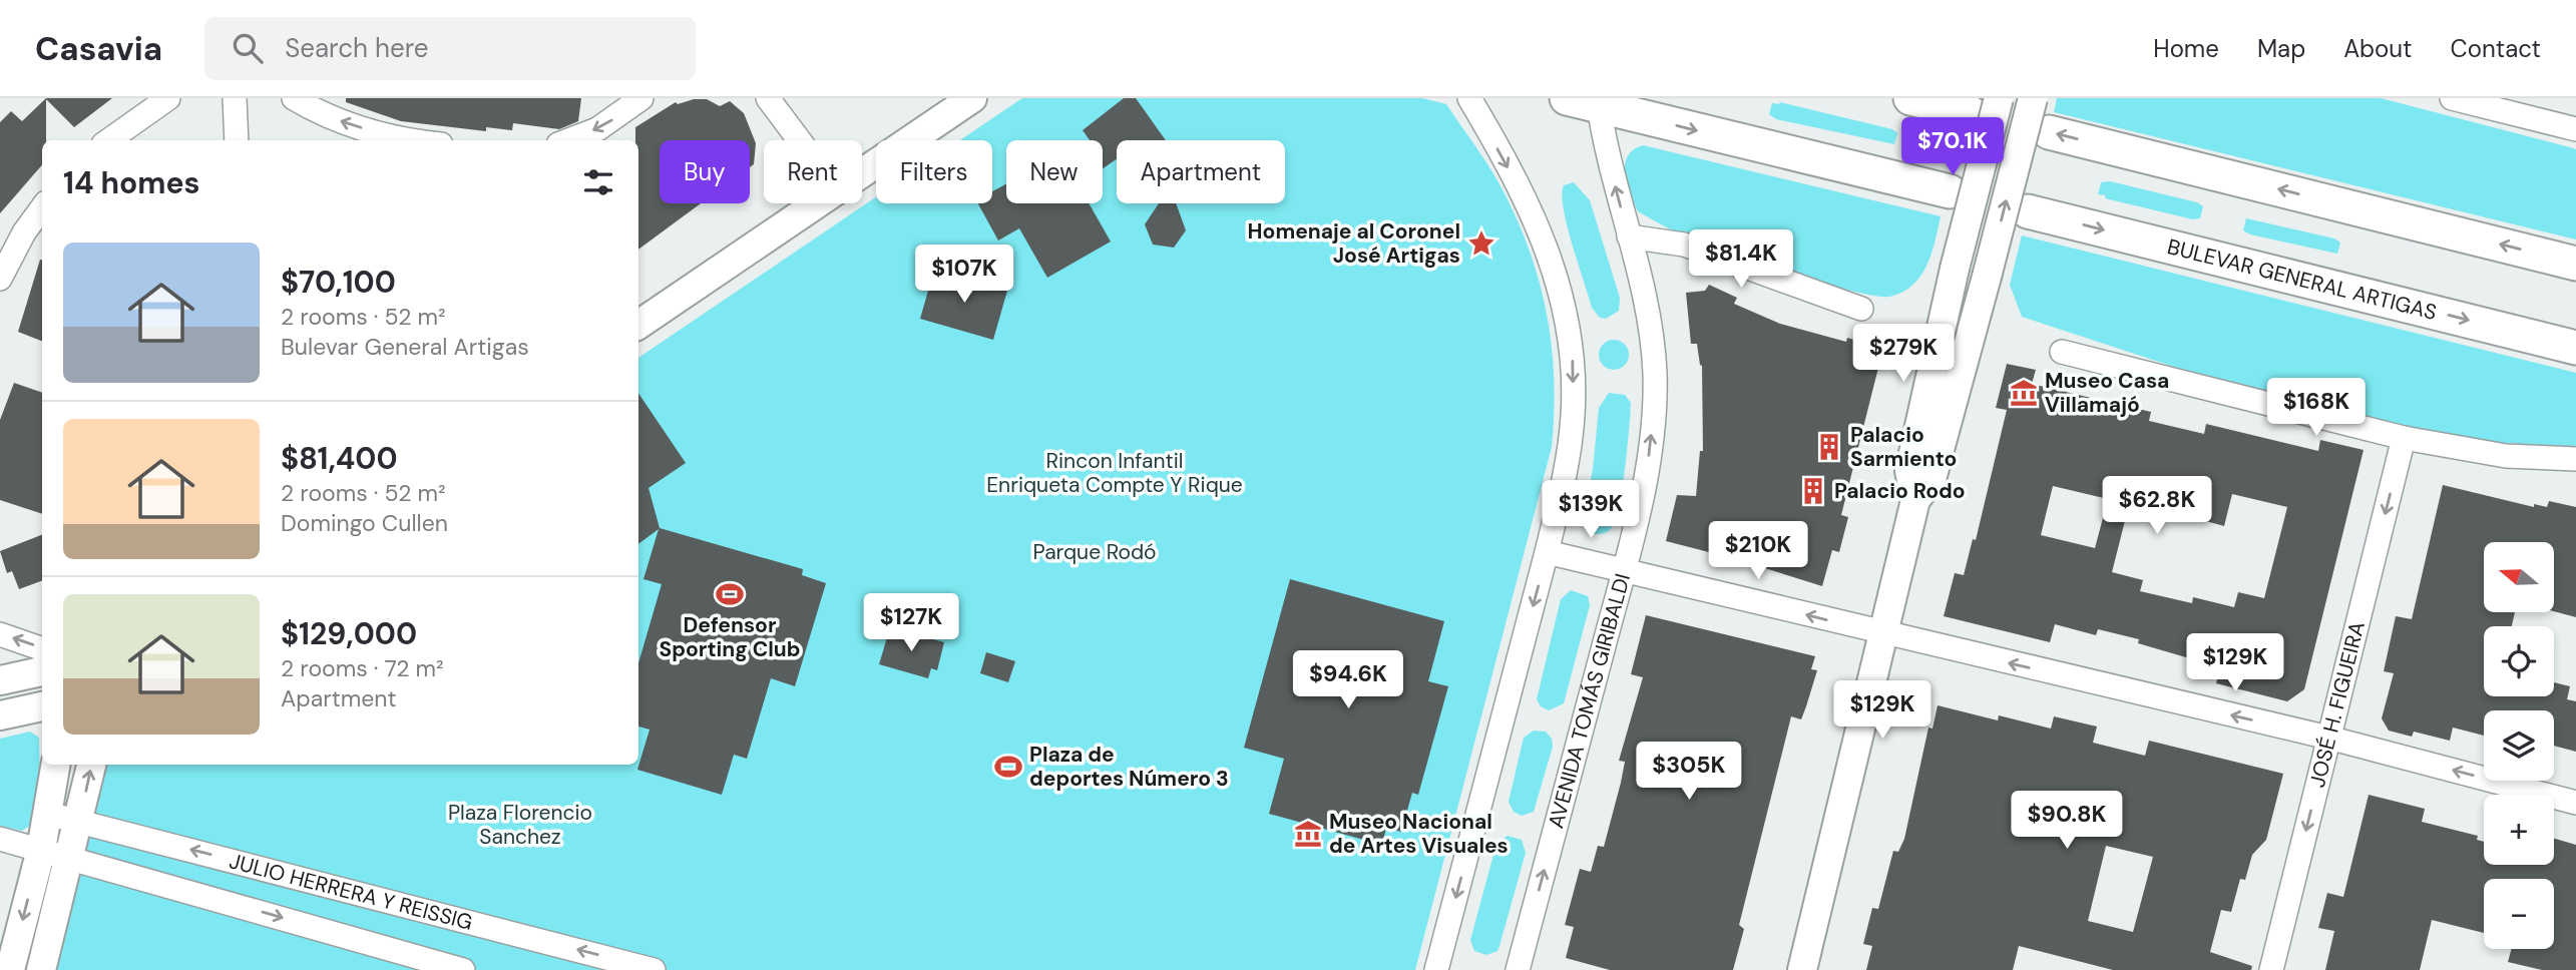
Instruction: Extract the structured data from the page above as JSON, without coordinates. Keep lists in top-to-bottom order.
{
  "streets": {
    "main road": ["BULEVAR GENERAL ARTIGAS"],
    "street": ["AVENIDA TOMÁS GIRIBALDI", "JOSÉ H. FIGUEIRA", "JULIO HERRERA Y REISSIG"]
  },
  "one_way": ["JOSÉ H. FIGUEIRA"],
  "parks": ["Rincon Infantil Enriqueta Compte Y Rique", "Parque Rodó", "Plaza Florencio Sanchez"],
  "places": {
    "place": ["Homenaje al Coronel José Artigas"],
    "museum": ["Museo Casa Villamajó", "Museo Nacional de Artes Visuales"],
    "building": ["Palacio Sarmiento", "Palacio Rodo"],
    "sports": ["Defensor Sporting Club", "Plaza de deportes Número 3"]
  },
  "north": "left",
  "page": {
    "header": "Casavia",
    "search": "Search here",
    "nav": [
      "Home",
      "Map",
      "About",
      "Contact"
    ],
    "price": [
      "$70.1K",
      "$81.4K",
      "$107K",
      "$279K",
      "$168K",
      "$62.8K",
      "$139K",
      "$210K",
      "$127K",
      "$129K",
      "$94.6K",
      "$129K",
      "$305K",
      "$90.8K"
    ],
    "chip": [
      "Buy",
      "Rent",
      "Filters",
      "New",
      "Apartment"
    ],
    "heading": "14 homes",
    "list": [
      {
        "name": "$70,100",
        "note": "2 rooms · 52 m² · Bulevar General Artigas"
      },
      {
        "name": "$81,400",
        "note": "2 rooms · 52 m² · Domingo Cullen"
      },
      {
        "name": "$129,000",
        "note": "2 rooms · 72 m² · Apartment"
      }
    ],
    "map_buttons": ["+", "−"]
  }
}
